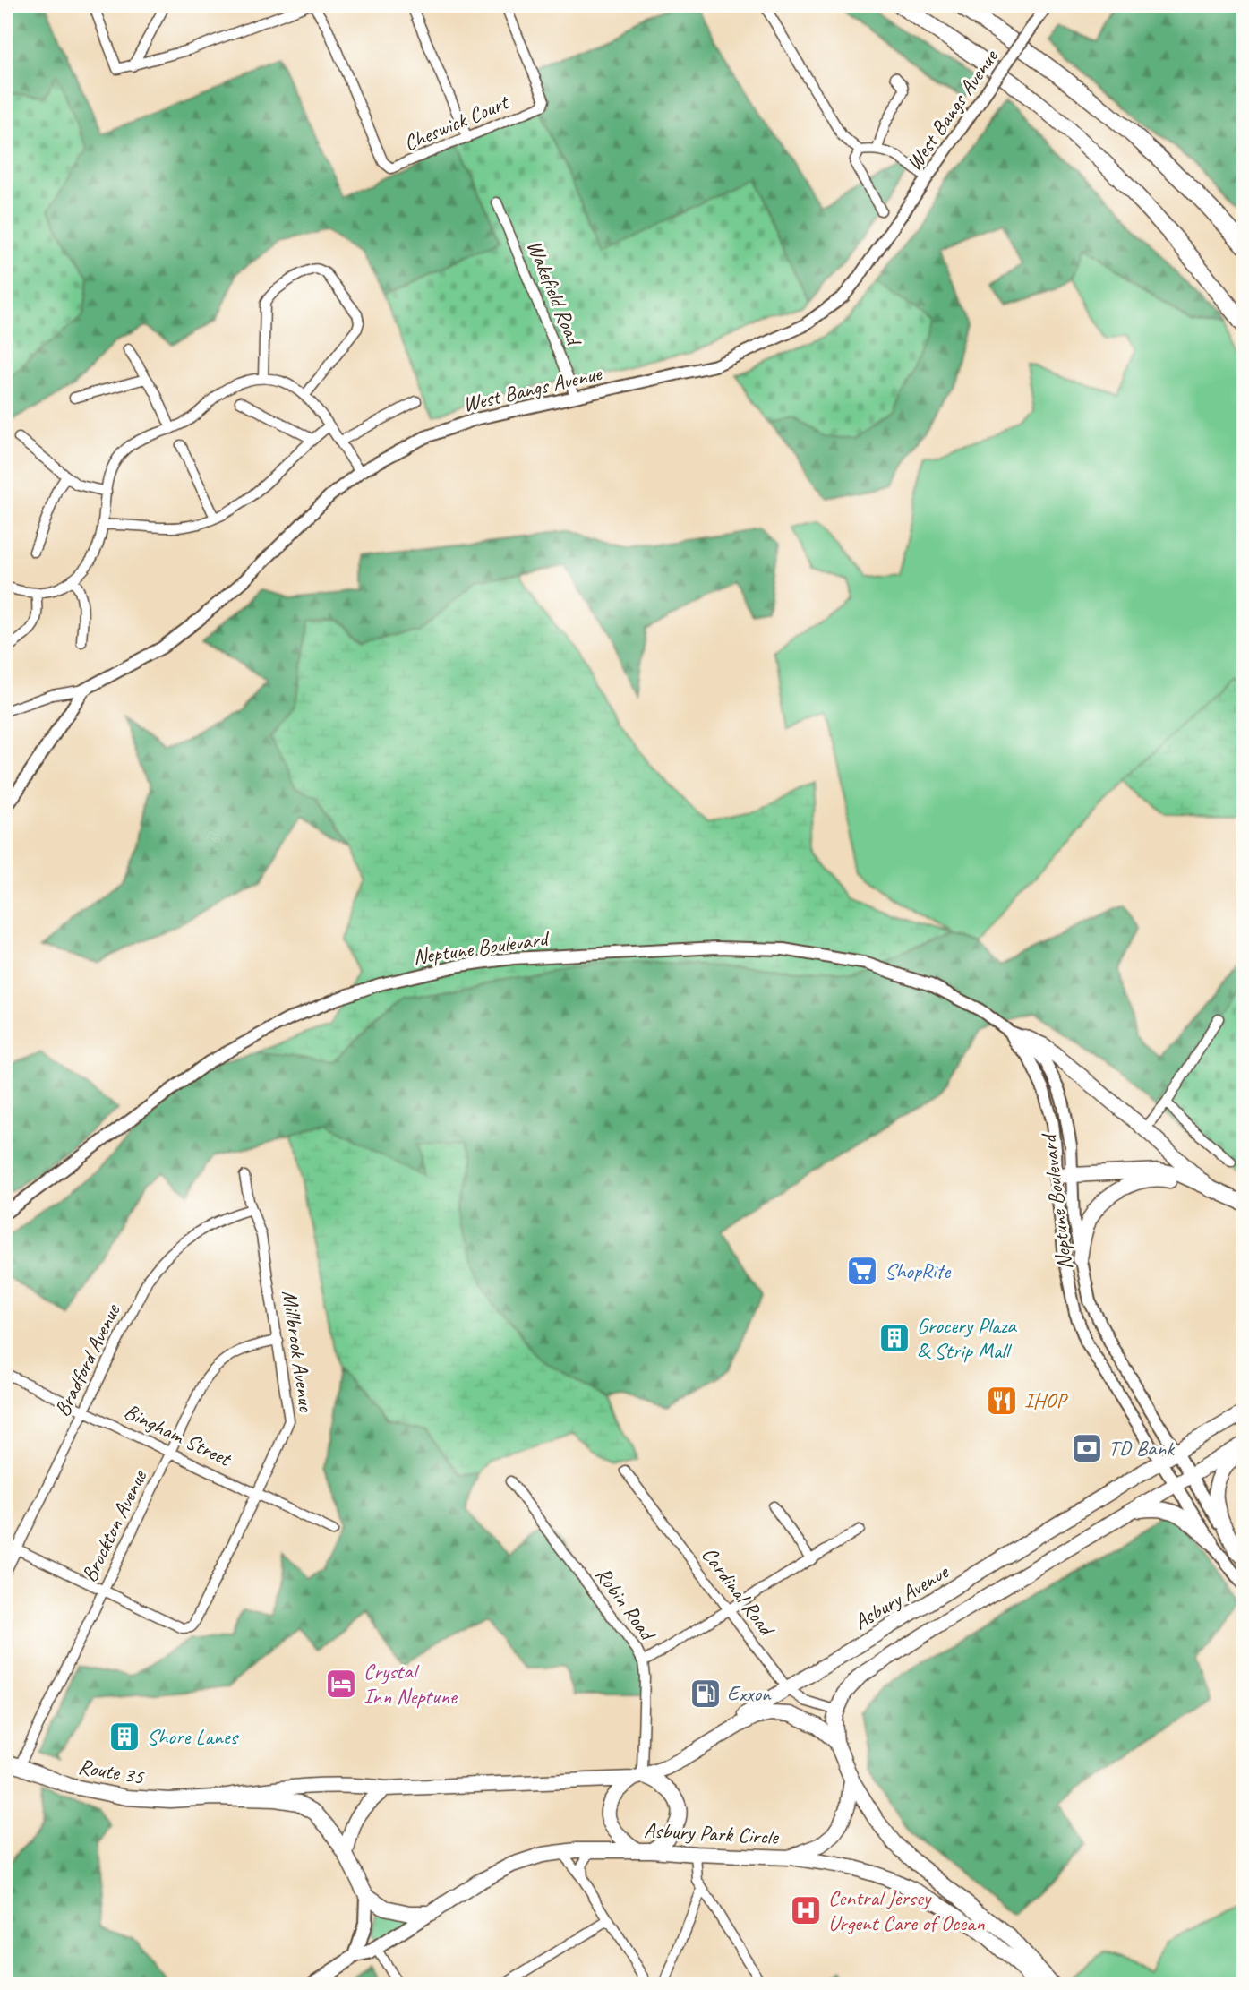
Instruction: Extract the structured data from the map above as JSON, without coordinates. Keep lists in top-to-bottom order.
{
  "streets": {
    "main road": ["Asbury Avenue", "Route 35", "Asbury Park Circle"],
    "street": [
      "West Bangs Avenue",
      "Cheswick Court",
      "Wakefield Road",
      "Neptune Boulevard",
      "Millbrook Avenue",
      "Bradford Avenue",
      "Bingham Street",
      "Brockton Avenue",
      "Cardinal Road",
      "Robin Road"
    ]
  },
  "crossings": [
    ["West Bangs Avenue", "Wakefield Road"],
    ["Neptune Boulevard", "Asbury Avenue"],
    ["Millbrook Avenue", "Bradford Avenue"],
    ["Millbrook Avenue", "Bingham Street"],
    ["Millbrook Avenue", "Brockton Avenue"],
    ["Bradford Avenue", "Bingham Street"],
    ["Bingham Street", "Brockton Avenue"],
    ["Brockton Avenue", "Route 35"],
    ["Cardinal Road", "Asbury Avenue"],
    ["Asbury Avenue", "Robin Road"],
    ["Asbury Avenue", "Asbury Park Circle"],
    ["Robin Road", "Asbury Park Circle"]
  ],
  "places": {
    "supermarket": ["ShopRite"],
    "building": ["Grocery Plaza & Strip Mall", "Shore Lanes"],
    "restaurant": ["IHOP"],
    "bank": ["TD Bank"],
    "hotel": ["Crystal Inn Neptune"],
    "fuel station": ["Exxon"],
    "hospital": ["Central Jersey Urgent Care of Ocean"]
  }
}
